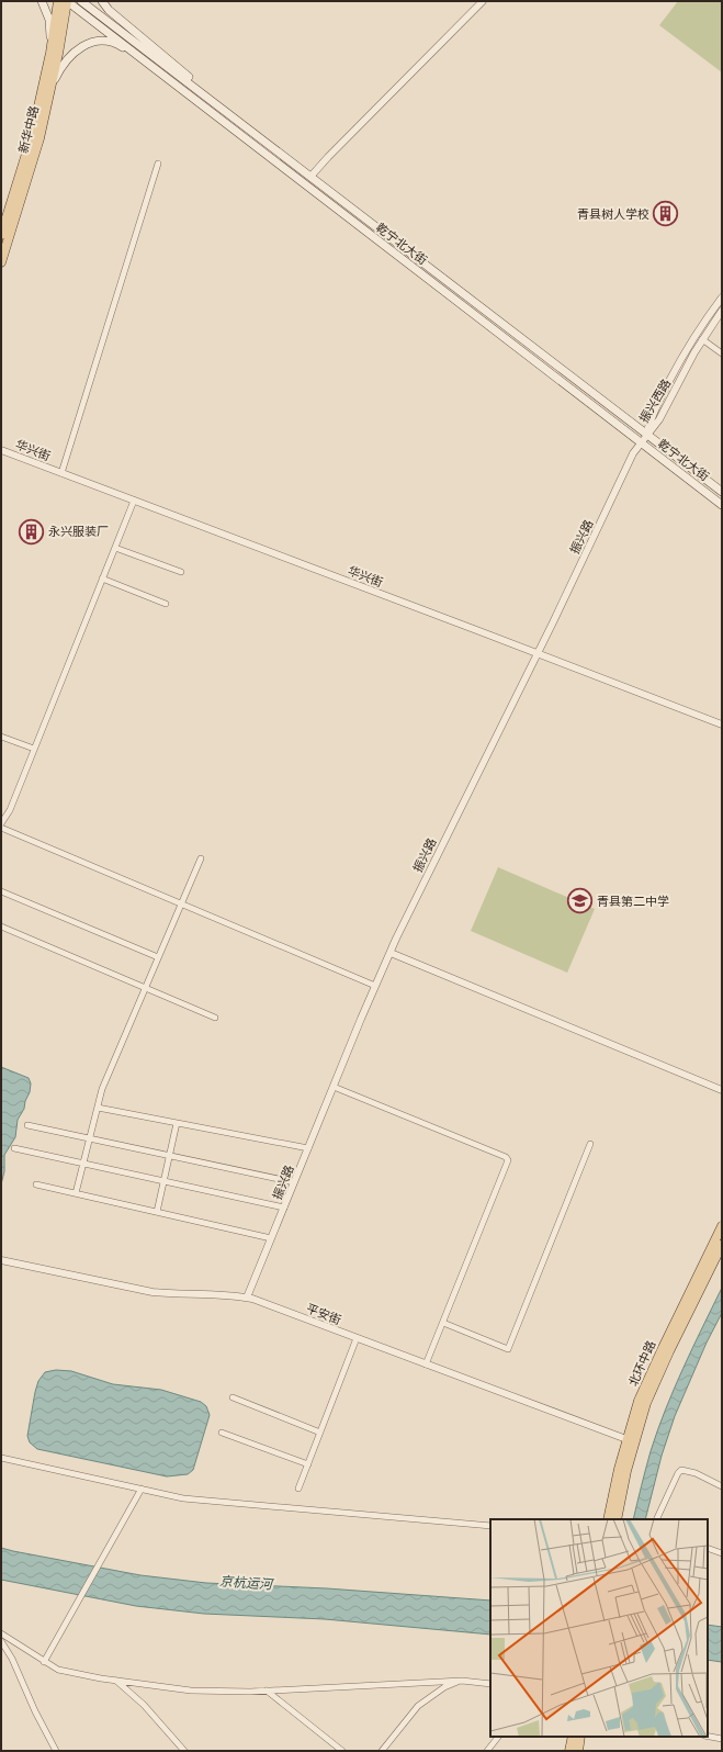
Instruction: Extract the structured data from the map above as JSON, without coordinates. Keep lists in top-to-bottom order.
{
  "streets": {
    "main road": ["新华中路", "乾宁北大街", "北环中路"],
    "street": [
      "振兴西路",
      "华兴街",
      "振兴路",
      "平安街"
    ]
  },
  "crossings": [
    ["新华中路", "乾宁北大街"],
    ["乾宁北大街", "振兴西路"],
    ["乾宁北大街", "振兴路"],
    ["振兴西路", "振兴路"],
    ["华兴街", "振兴路"],
    ["振兴路", "平安街"],
    ["平安街", "北环中路"]
  ],
  "water": ["京杭运河"],
  "places": {
    "building": ["青县树人学校", "永兴服装厂"],
    "school or university": ["青县第二中学"]
  }
}
